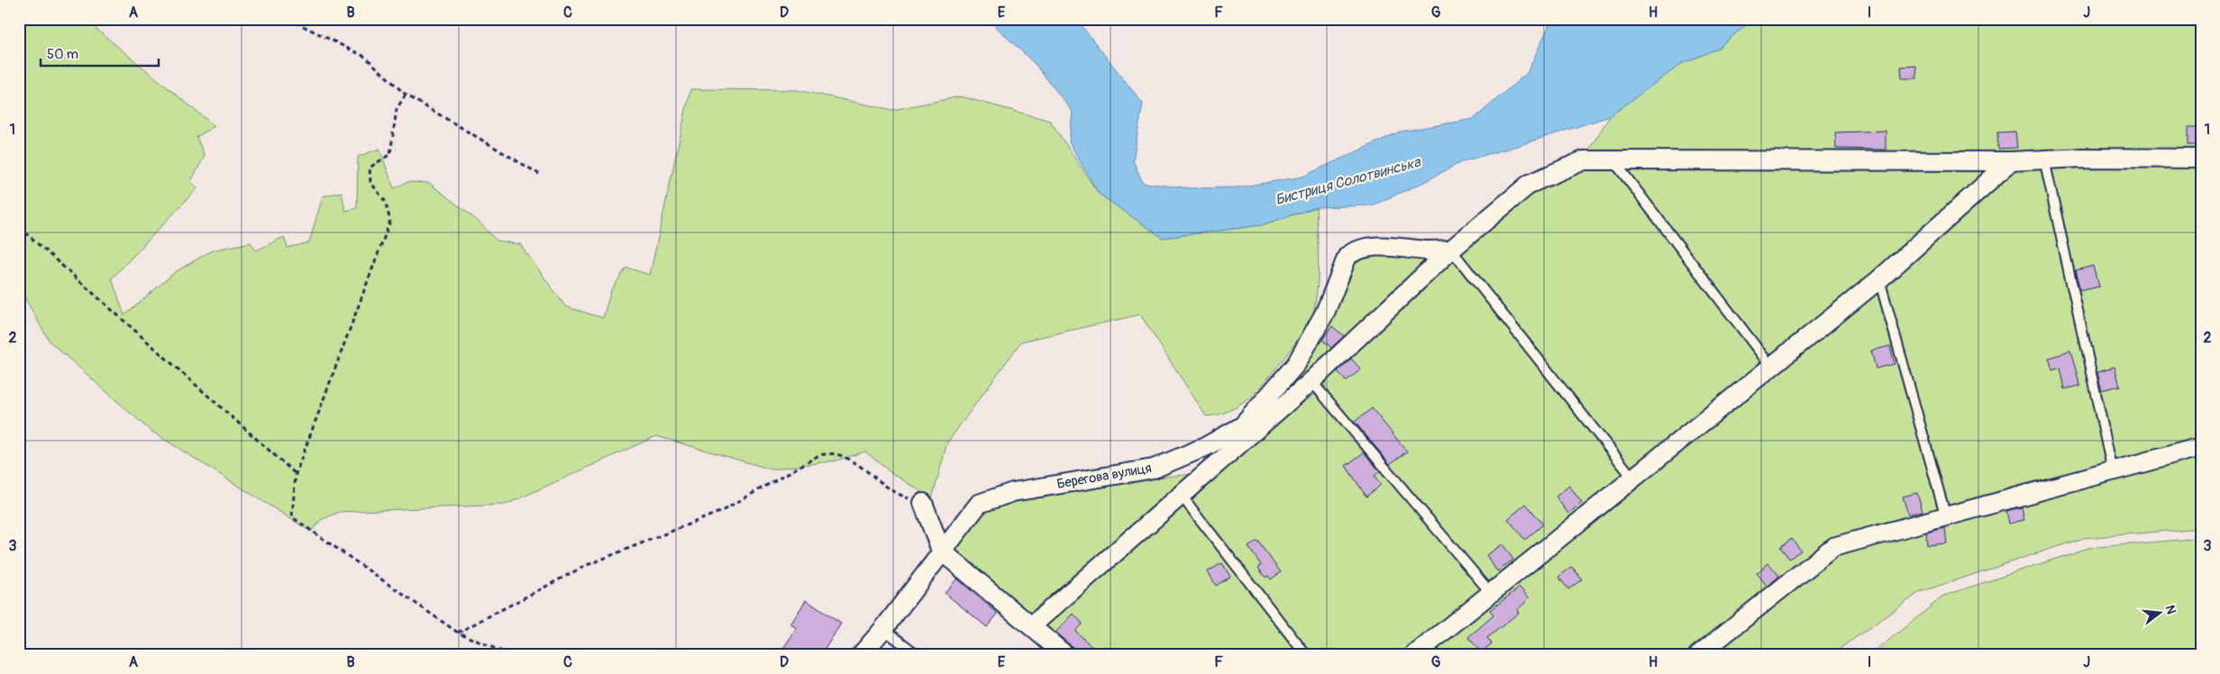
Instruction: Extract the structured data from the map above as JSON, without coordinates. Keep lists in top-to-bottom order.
{
  "streets": {
    "street": ["Берегова вулиця"]
  },
  "water": ["Бистриця Солотвинська"],
  "scale_bar": "50 m",
  "north": "right",
  "grid": {
    "columns": [
      "A",
      "B",
      "C",
      "D",
      "E",
      "F",
      "G",
      "H",
      "I",
      "J"
    ],
    "rows": ["1", "2", "3"]
  }
}
